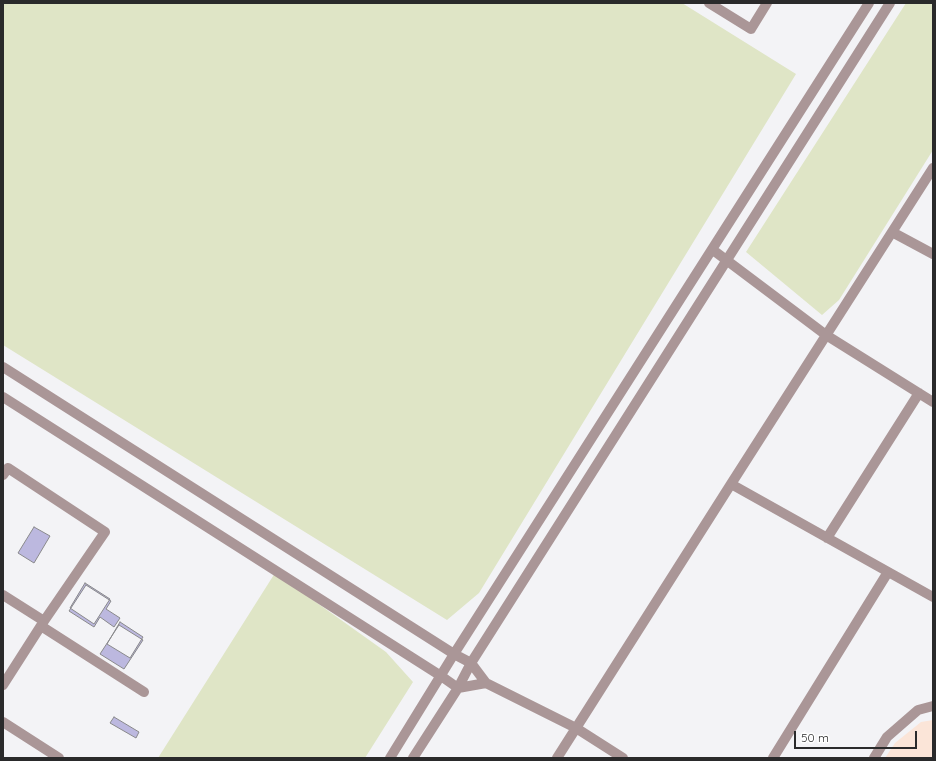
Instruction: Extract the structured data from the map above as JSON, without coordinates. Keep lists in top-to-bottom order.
{
  "scale_bar": "50 m"
}
